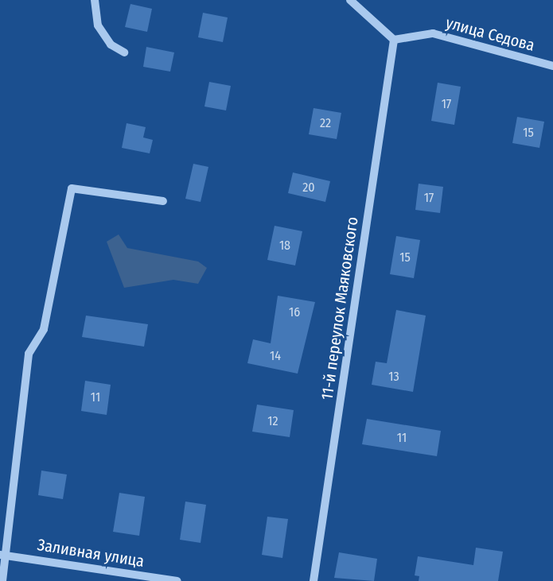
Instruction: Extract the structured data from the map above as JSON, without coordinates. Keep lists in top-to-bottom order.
{
  "streets": {
    "street": ["улица Седова", "11-й переулок Маяковского", "Заливная улица"]
  },
  "crossings": [
    ["улица Седова", "11-й переулок Маяковского"]
  ],
  "house_numbers": [
    "17",
    "22",
    "15",
    "20",
    "17",
    "18",
    "15",
    "16",
    "14",
    "13",
    "11",
    "12",
    "11"
  ]
}
